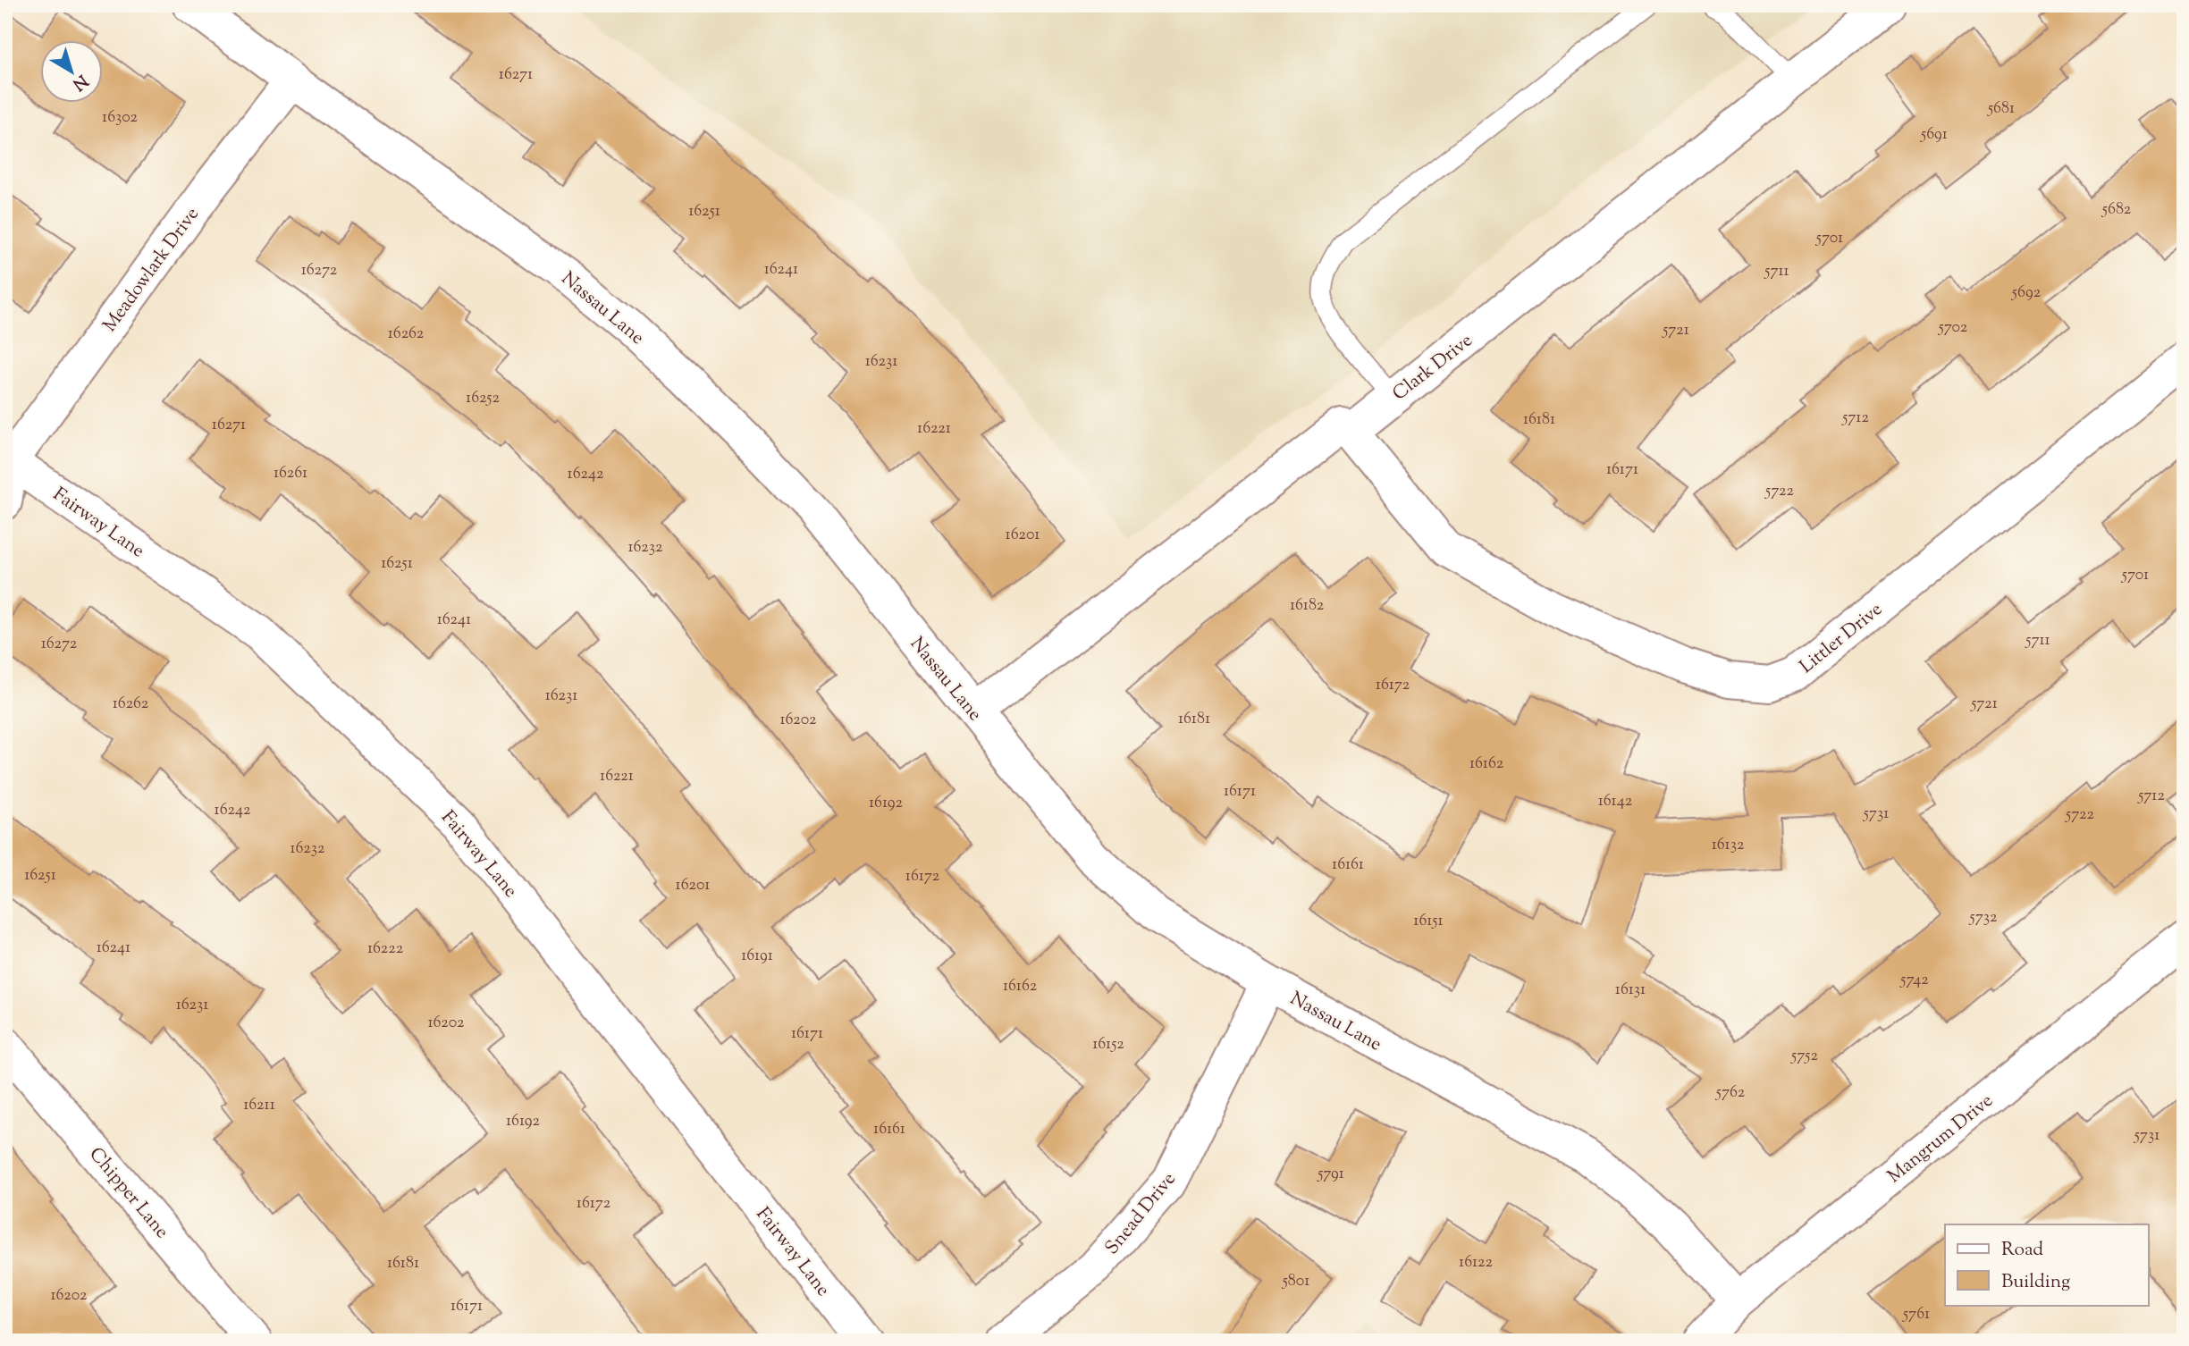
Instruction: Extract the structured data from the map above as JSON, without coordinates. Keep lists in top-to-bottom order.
{
  "streets": {
    "street": [
      "Meadowlark Drive",
      "Nassau Lane",
      "Clark Drive",
      "Fairway Lane",
      "Littler Drive",
      "Mangrum Drive",
      "Chipper Lane",
      "Snead Drive"
    ]
  },
  "crossings": [
    ["Meadowlark Drive", "Nassau Lane"],
    ["Meadowlark Drive", "Fairway Lane"],
    ["Nassau Lane", "Clark Drive"],
    ["Nassau Lane", "Mangrum Drive"],
    ["Nassau Lane", "Snead Drive"],
    ["Clark Drive", "Littler Drive"]
  ],
  "house_numbers": [
    "16271",
    "5681",
    "16302",
    "5691",
    "5682",
    "16251",
    "5701",
    "16241",
    "16272",
    "5711",
    "5692",
    "5702",
    "5721",
    "16262",
    "16231",
    "16252",
    "5712",
    "16181",
    "16271",
    "16221",
    "16171",
    "16261",
    "16242",
    "5722",
    "16201",
    "16232",
    "16251",
    "5701",
    "16182",
    "16241",
    "5711",
    "16272",
    "16172",
    "16231",
    "16262",
    "5721",
    "16181",
    "16202",
    "16162",
    "16221",
    "16171",
    "5712",
    "16142",
    "16192",
    "16242",
    "5731",
    "5722",
    "16132",
    "16232",
    "16161",
    "16251",
    "16172",
    "16201",
    "5732",
    "16151",
    "16241",
    "16222",
    "16191",
    "5742",
    "16162",
    "16131",
    "16231",
    "16202",
    "16171",
    "16152",
    "5752",
    "5762",
    "16211",
    "16192",
    "16161",
    "5731",
    "5791",
    "16172",
    "16122",
    "16181",
    "5801",
    "16202",
    "16171",
    "5761"
  ],
  "legend": ["Road", "Building"],
  "north": "bottom right"
}
